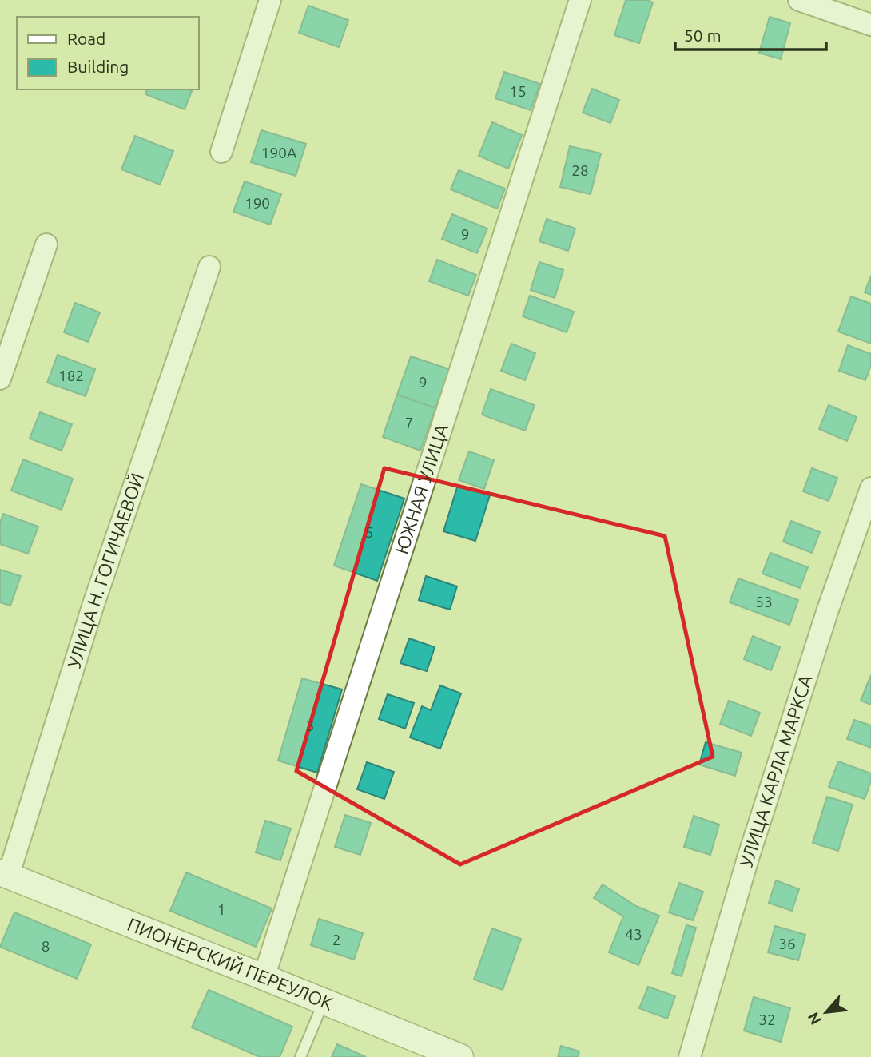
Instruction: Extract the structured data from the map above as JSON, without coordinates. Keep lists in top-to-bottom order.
{
  "streets": {
    "street": [
      "ЮЖНАЯ УЛИЦА",
      "УЛИЦА Н. ГОГИЧАЕВОЙ",
      "УЛИЦА КАРЛА МАРКСА",
      "ПИОНЕРСКИЙ ПЕРЕУЛОК"
    ]
  },
  "crossings": [
    ["ЮЖНАЯ УЛИЦА", "ПИОНЕРСКИЙ ПЕРЕУЛОК"],
    ["УЛИЦА Н. ГОГИЧАЕВОЙ", "ПИОНЕРСКИЙ ПЕРЕУЛОК"]
  ],
  "house_numbers": [
    "15",
    "190А",
    "28",
    "190",
    "9",
    "182",
    "9",
    "7",
    "5",
    "53",
    "3",
    "1",
    "43",
    "2",
    "36",
    "8",
    "32"
  ],
  "legend": ["Road", "Building"],
  "scale_bar": "50 m",
  "north": "bottom left"
}
